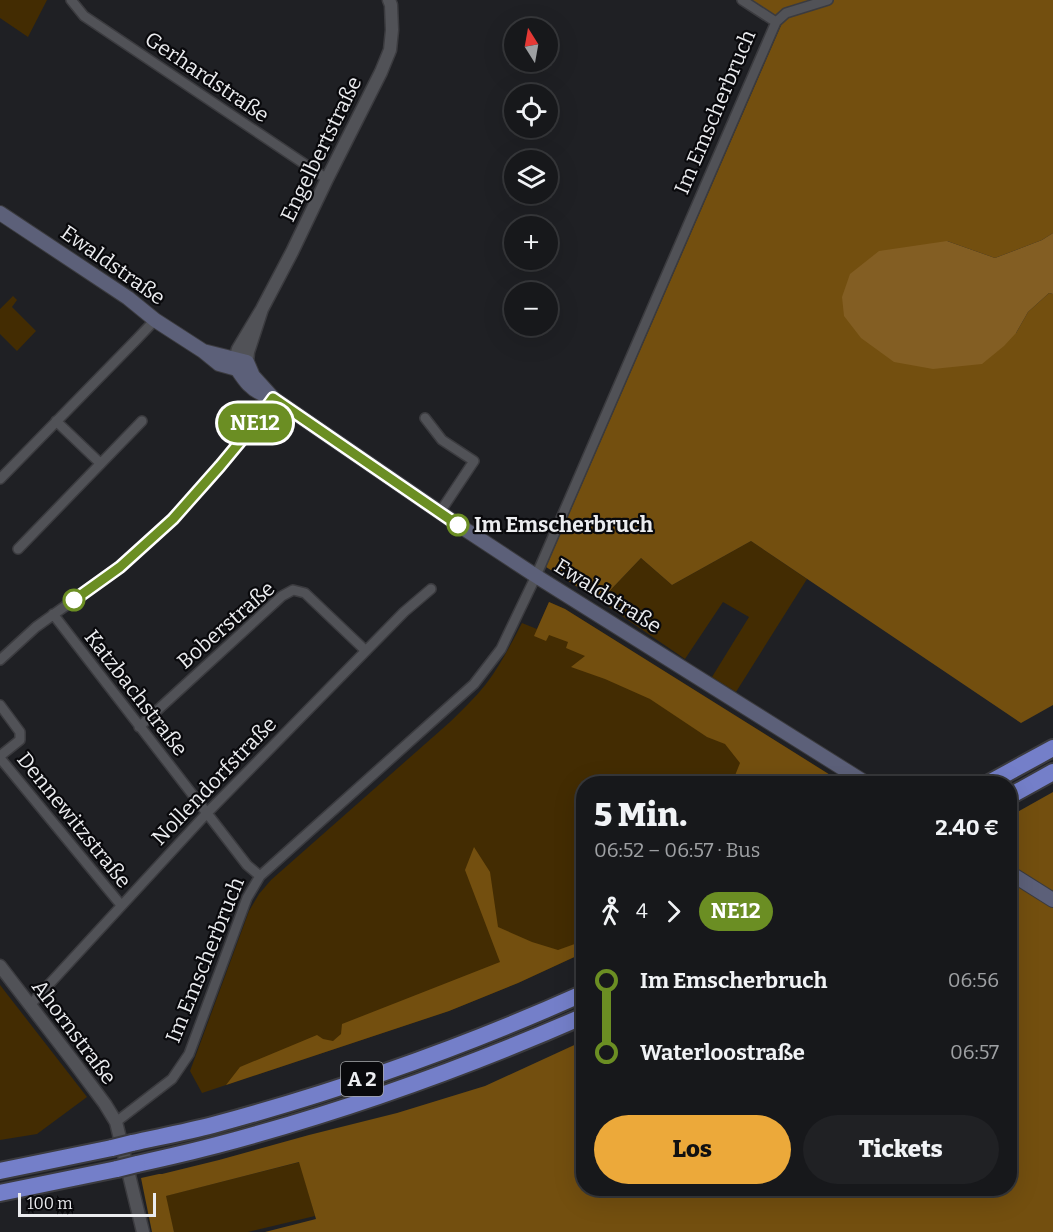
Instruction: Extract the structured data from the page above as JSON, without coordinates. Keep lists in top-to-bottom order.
{
  "streets": {
    "highway": ["A 2"],
    "main road": ["Ewaldstraße"],
    "street": [
      "Gerhardstraße",
      "Im Emscherbruch",
      "Engelbertstraße",
      "Boberstraße",
      "Katzbachstraße",
      "Nollendorfstraße",
      "Dennewitzstraße",
      "Ahornstraße"
    ]
  },
  "crossings": [
    ["Gerhardstraße", "Engelbertstraße"],
    ["Im Emscherbruch", "Ewaldstraße"],
    ["Im Emscherbruch", "Katzbachstraße"],
    ["Im Emscherbruch", "Ahornstraße"],
    ["Engelbertstraße", "Ewaldstraße"],
    ["Boberstraße", "Katzbachstraße"],
    ["Boberstraße", "Nollendorfstraße"],
    ["Katzbachstraße", "Nollendorfstraße"],
    ["Nollendorfstraße", "Dennewitzstraße"],
    ["Nollendorfstraße", "Ahornstraße"]
  ],
  "places": ["Im Emscherbruch"],
  "lines": ["bus line NE12"],
  "scale_bar": "100 m",
  "north": "top",
  "page": {
    "on_map": "NE12",
    "map_buttons": ["+", "−"],
    "heading": ["5 Min.", "06:52 – 06:57 · Bus", "2.40 €"],
    "legs": ["4", "NE12"],
    "list": [
      {
        "name": "Im Emscherbruch",
        "value": "06:56"
      },
      {
        "name": "Waterloostraße",
        "value": "06:57"
      }
    ],
    "buttons": ["Los", "Tickets"],
    "scale": "100 m"
  }
}
